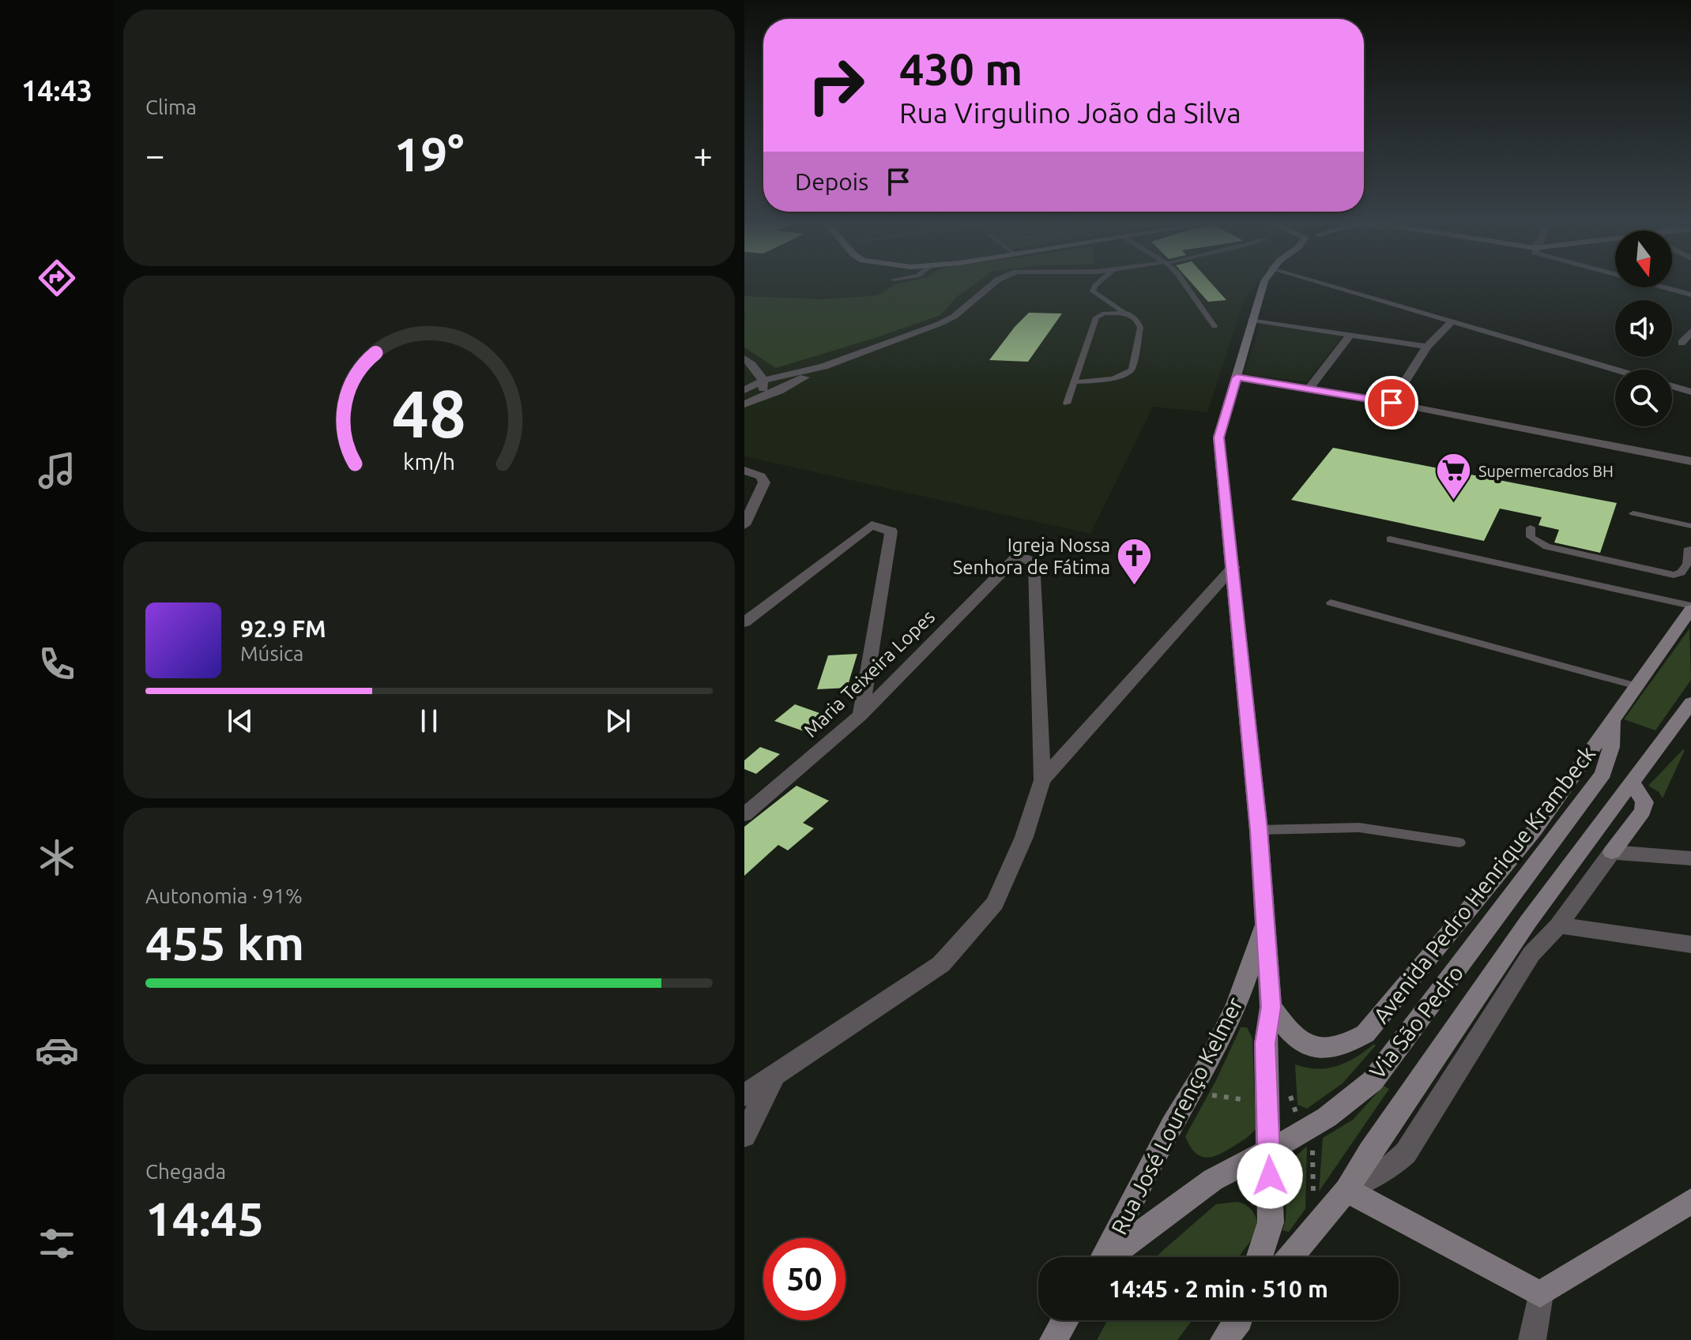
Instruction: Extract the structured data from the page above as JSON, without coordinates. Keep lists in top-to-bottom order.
{
  "streets": {
    "main road": ["Avenida Pedro Henrique Krambeck", "Via São Pedro", "Rua José Lourenço Kelmer"],
    "street": ["Maria Teixeira Lopes"]
  },
  "crossings": [
    ["Avenida Pedro Henrique Krambeck", "Via São Pedro"],
    ["Avenida Pedro Henrique Krambeck", "Rua José Lourenço Kelmer"],
    ["Via São Pedro", "Rua José Lourenço Kelmer"]
  ],
  "places": {
    "supermarket": ["Supermercados BH"],
    "church": ["Igreja Nossa Senhora de Fátima"]
  },
  "north": "bottom",
  "page": {
    "tabs": "14:43",
    "tile": [
      "Clima",
      ["Autonomia · 91%", "455 km"],
      ["Chegada", "14:45"]
    ],
    "turn": ["430 m", "Rua Virgulino João da Silva"],
    "heat": ["−", "19°", "+"],
    "then": "Depois",
    "song": ["92.9 FM", "Música"],
    "limit": "50",
    "trip": "14:45 · 2 min · 510 m",
    "gauge": ["48", "km/h"]
  }
}
